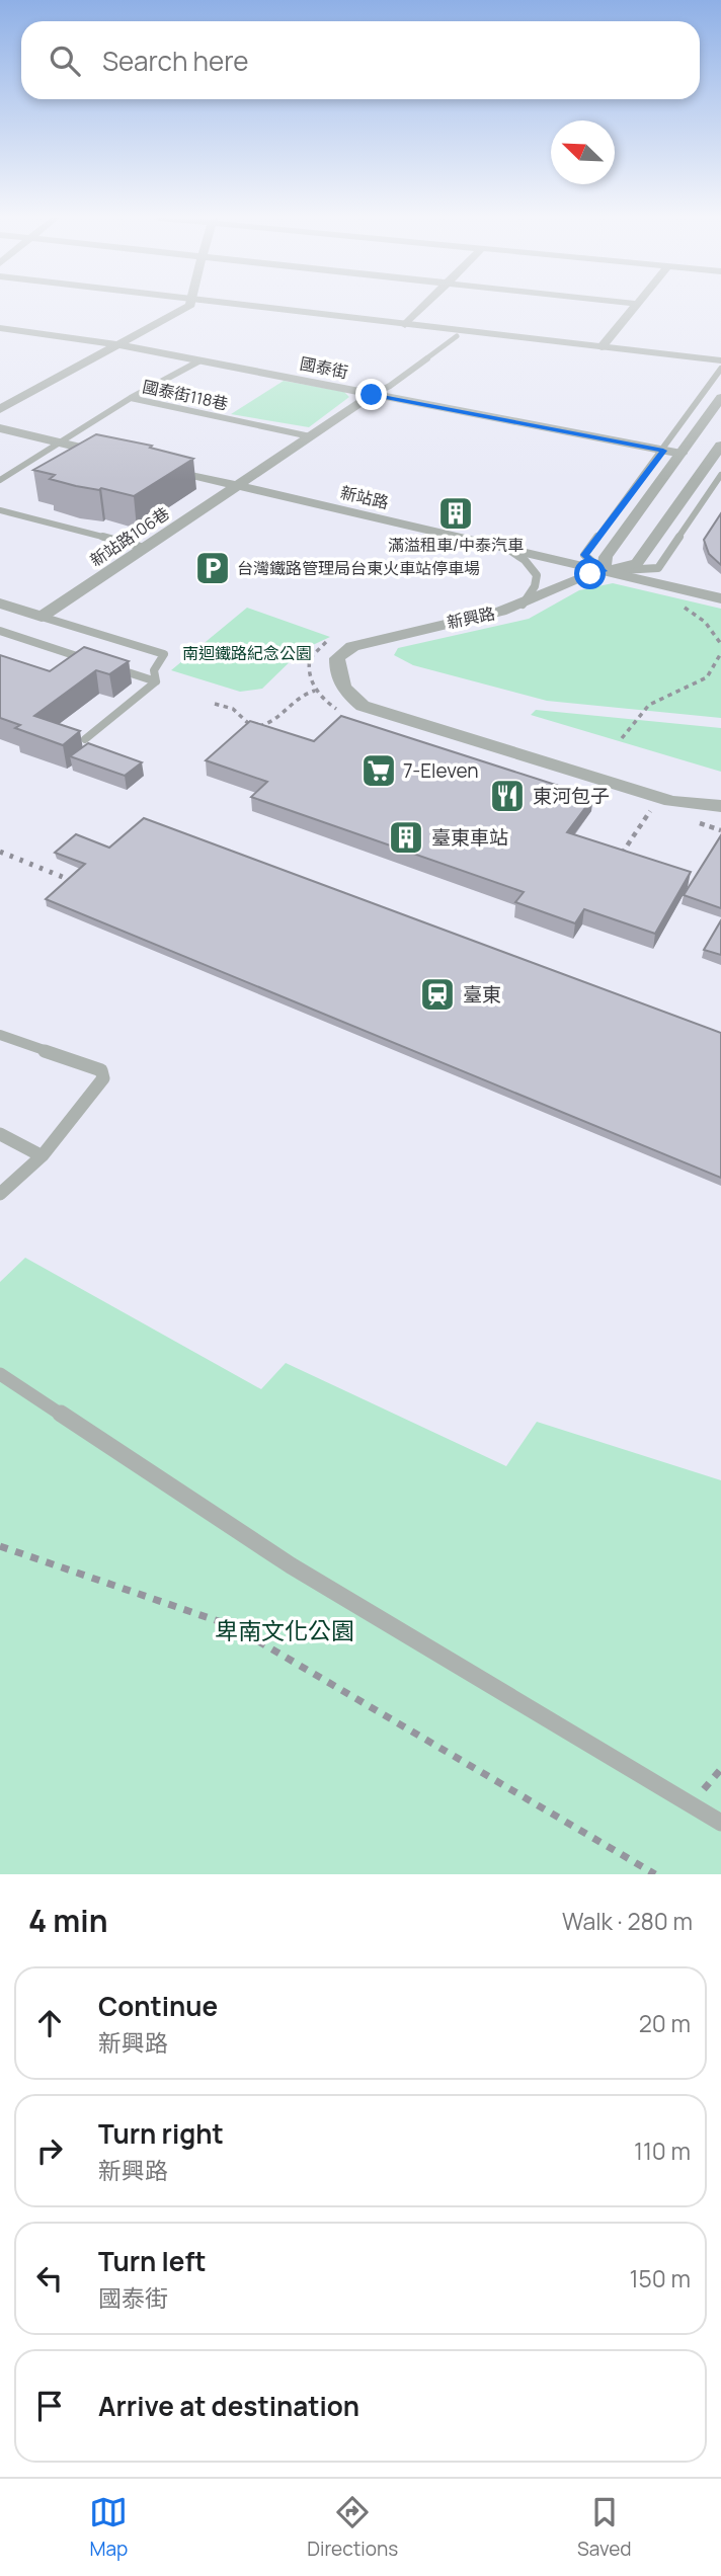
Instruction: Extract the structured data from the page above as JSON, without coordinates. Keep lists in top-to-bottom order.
{
  "streets": {
    "street": [
      "國泰街",
      "新站路",
      "新站路106巷",
      "新興路"
    ],
    "lane": ["國泰街118巷"]
  },
  "crossings": [
    ["國泰街", "國泰街118巷"],
    ["國泰街", "新站路106巷"],
    ["國泰街118巷", "新站路106巷"],
    ["新站路", "新站路106巷"],
    ["新站路", "新興路"]
  ],
  "parks": ["南迴鐵路紀念公園", "卑南文化公園"],
  "places": {
    "building": ["滿溢租車/中泰汽車", "臺東車站"],
    "parking": ["台灣鐵路管理局台東火車站停車場"],
    "supermarket": ["7-Eleven"],
    "restaurant": ["東河包子"],
    "station": ["臺東"]
  },
  "north": "top left",
  "page": {
    "search": "Search here",
    "heading": ["4 min", "Walk · 280 m"],
    "list": [
      ["Continue", "新興路", "20 m"],
      ["Turn right", "新興路", "110 m"],
      ["Turn left", "國泰街", "150 m"],
      "Arrive at destination"
    ],
    "nav": ["Map", "Directions", "Saved"]
  }
}
